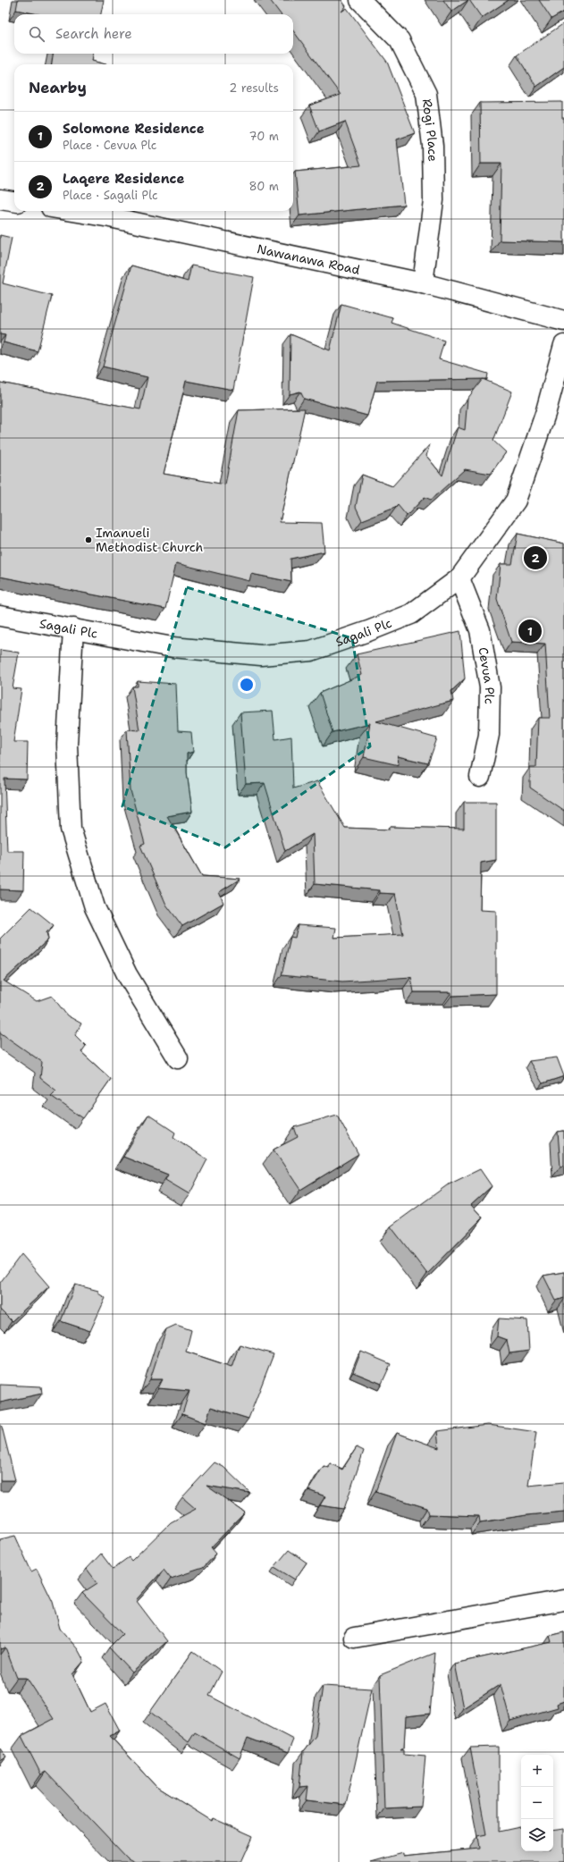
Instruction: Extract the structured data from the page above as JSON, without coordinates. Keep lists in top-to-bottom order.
{
  "streets": {
    "street": [
      "Rogi Place",
      "Nawanawa Road",
      "Sagali Plc",
      "Cevua Plc"
    ]
  },
  "crossings": [
    ["Rogi Place", "Nawanawa Road"],
    ["Sagali Plc", "Cevua Plc"]
  ],
  "places": ["Imanueli Methodist Church"],
  "page": {
    "search": "Search here",
    "heading": ["Nearby", "2 results"],
    "list": [
      {
        "mark": "1",
        "name": "Solomone Residence",
        "note": "Place · Cevua Plc",
        "value": "70 m"
      },
      {
        "mark": "2",
        "name": "Laqere Residence",
        "note": "Place · Sagali Plc",
        "value": "80 m"
      }
    ],
    "pins": ["2", "1"],
    "map_buttons": ["+", "−"]
  }
}
